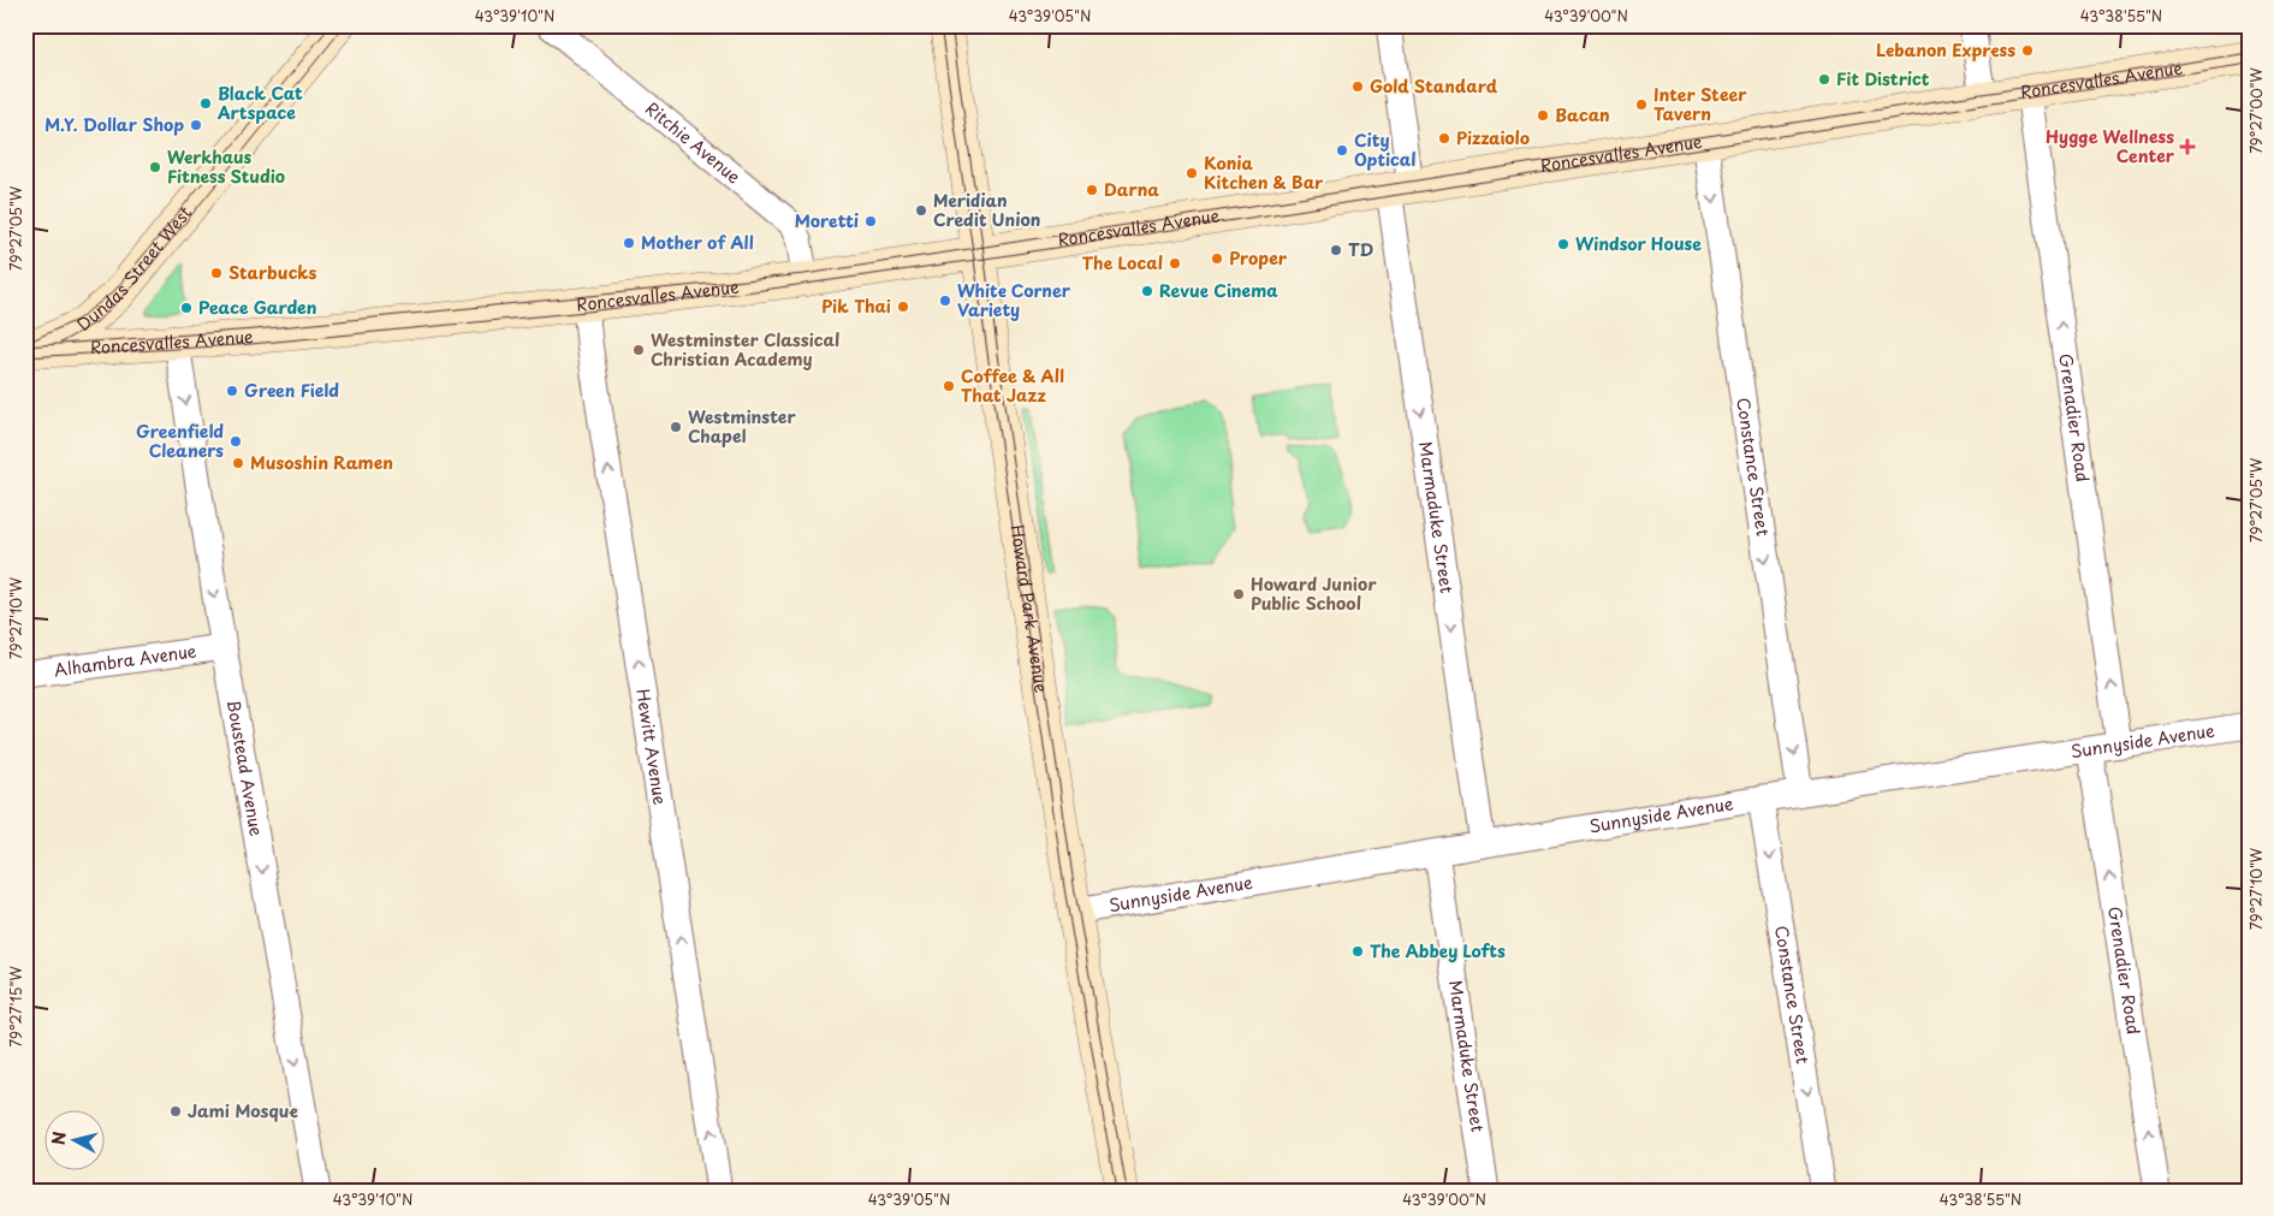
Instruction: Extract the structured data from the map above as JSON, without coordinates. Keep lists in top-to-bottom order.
{
  "streets": {
    "street": [
      "Roncesvalles Avenue",
      "Ritchie Avenue",
      "Dundas Street West",
      "Grenadier Road",
      "Constance Street",
      "Marmaduke Street",
      "Howard Park Avenue",
      "Alhambra Avenue",
      "Sunnyside Avenue",
      "Hewitt Avenue",
      "Boustead Avenue"
    ]
  },
  "crossings": [
    ["Roncesvalles Avenue", "Ritchie Avenue"],
    ["Roncesvalles Avenue", "Dundas Street West"],
    ["Roncesvalles Avenue", "Grenadier Road"],
    ["Roncesvalles Avenue", "Constance Street"],
    ["Roncesvalles Avenue", "Marmaduke Street"],
    ["Roncesvalles Avenue", "Howard Park Avenue"],
    ["Roncesvalles Avenue", "Hewitt Avenue"],
    ["Roncesvalles Avenue", "Boustead Avenue"],
    ["Grenadier Road", "Sunnyside Avenue"],
    ["Constance Street", "Sunnyside Avenue"],
    ["Marmaduke Street", "Sunnyside Avenue"],
    ["Howard Park Avenue", "Sunnyside Avenue"],
    ["Alhambra Avenue", "Boustead Avenue"]
  ],
  "one_way": [
    "Grenadier Road",
    "Constance Street",
    "Marmaduke Street",
    "Hewitt Avenue",
    "Boustead Avenue"
  ],
  "places": {
    "other": [
      "Lebanon Express",
      "Fit District",
      "Gold Standard",
      "Black Cat Artspace",
      "Inter Steer Tavern",
      "Bacan",
      "M.Y. Dollar Shop",
      "Pizzaiolo",
      "City Optical",
      "Werkhaus Fitness Studio",
      "Konia Kitchen & Bar",
      "Darna",
      "Meridian Credit Union",
      "Moretti",
      "Mother of All",
      "Windsor House",
      "TD",
      "Proper",
      "The Local",
      "Starbucks",
      "Revue Cinema",
      "White Corner Variety",
      "Pik Thai",
      "Peace Garden",
      "Westminster Classical Christian Academy",
      "Coffee & All That Jazz",
      "Green Field",
      "Westminster Chapel",
      "Greenfield Cleaners",
      "Musoshin Ramen",
      "Howard Junior Public School",
      "The Abbey Lofts",
      "Jami Mosque"
    ],
    "health": ["Hygge Wellness Center"]
  },
  "north": "left",
  "coordinates": [
    "43°39'10\"N",
    "43°39'05\"N",
    "43°39'00\"N",
    "43°38'55\"N",
    "79°27'00\"W",
    "79°27'05\"W",
    "79°27'10\"W",
    "79°27'15\"W"
  ]
}
